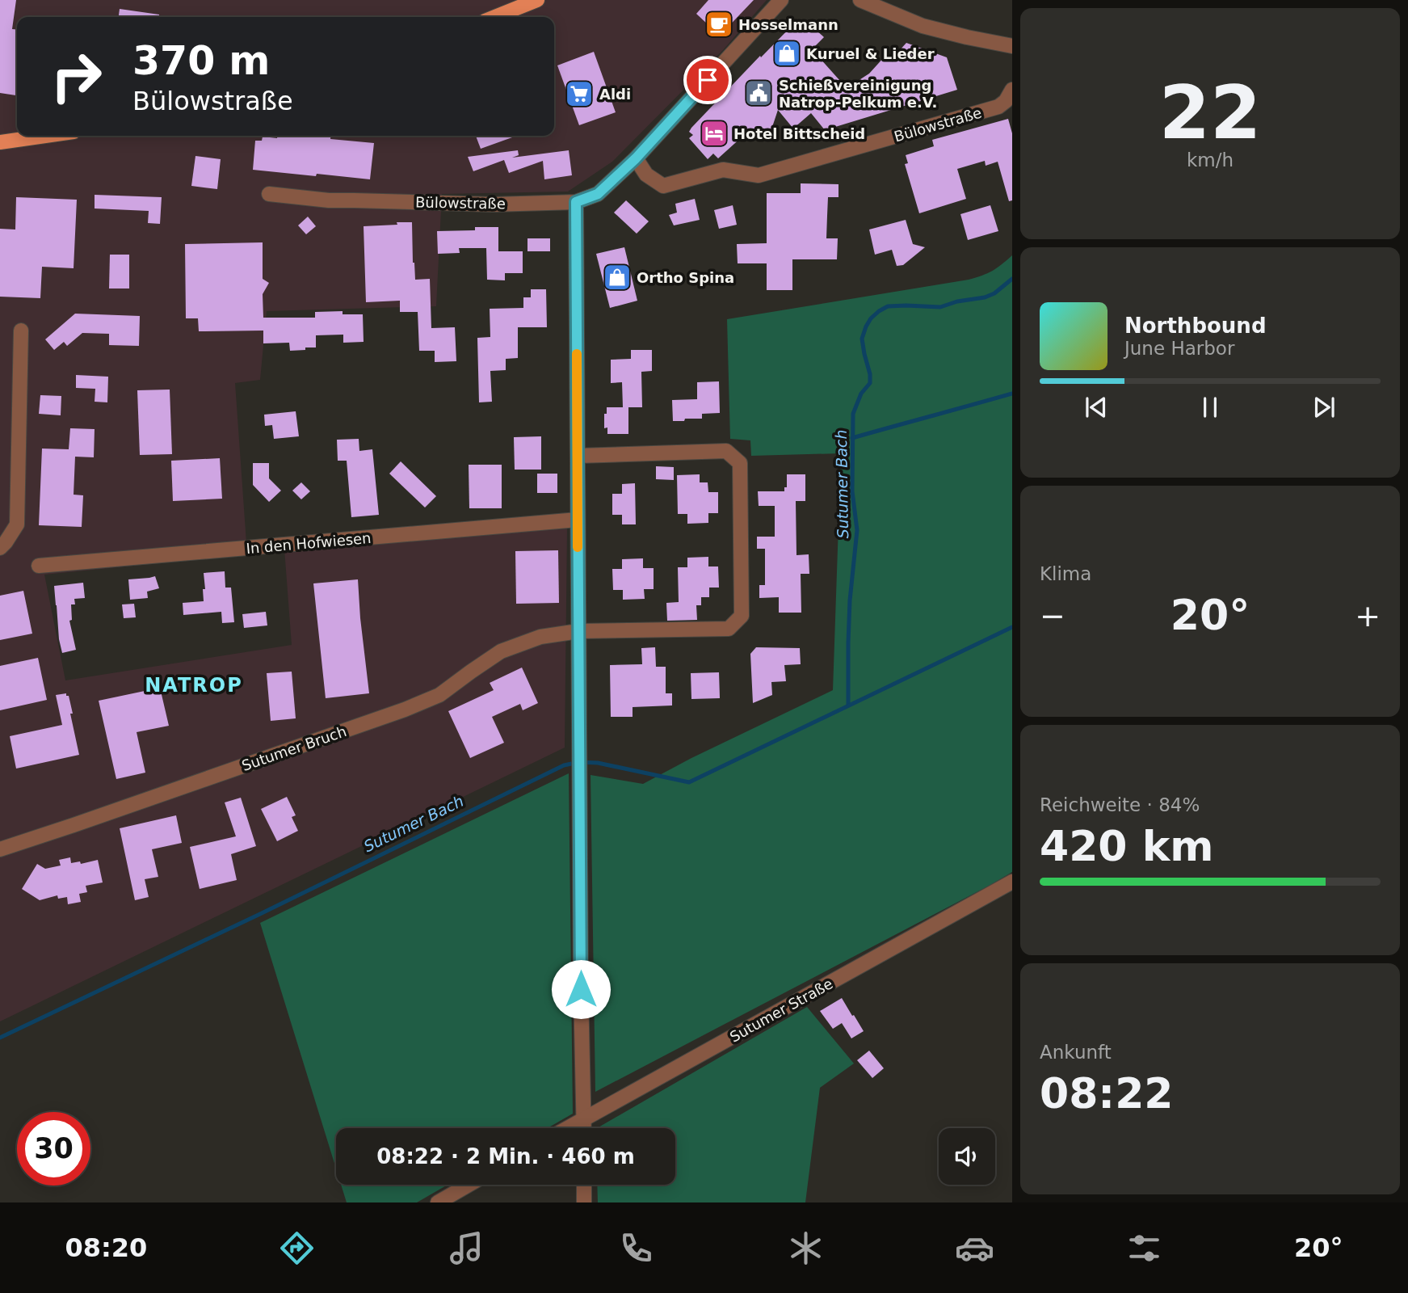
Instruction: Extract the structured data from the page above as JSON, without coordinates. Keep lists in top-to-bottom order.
{
  "streets": {
    "street": [
      "Bülowstraße",
      "In den Hofwiesen",
      "Sutumer Bruch",
      "Sutumer Straße"
    ]
  },
  "districts": ["NATROP"],
  "water": ["Sutumer Bach"],
  "places": {
    "cafe": ["Hosselmann"],
    "shop": ["Kuruel & Lieder", "Ortho Spina"],
    "public building": ["Schießvereinigung Natrop-Pelkum e.V."],
    "supermarket": ["Aldi"],
    "hotel": ["Hotel Bittscheid"]
  },
  "page": {
    "tile": [
      ["22", "km/h"],
      "Klima",
      ["Reichweite · 84%", "420 km"],
      ["Ankunft", "08:22"]
    ],
    "turn": ["370 m", "Bülowstraße"],
    "song": ["Northbound", "June Harbor"],
    "heat": ["−", "20°", "+"],
    "limit": "30",
    "trip": "08:22 · 2 Min. · 460 m",
    "tabs": ["08:20", "20°"]
  }
}
